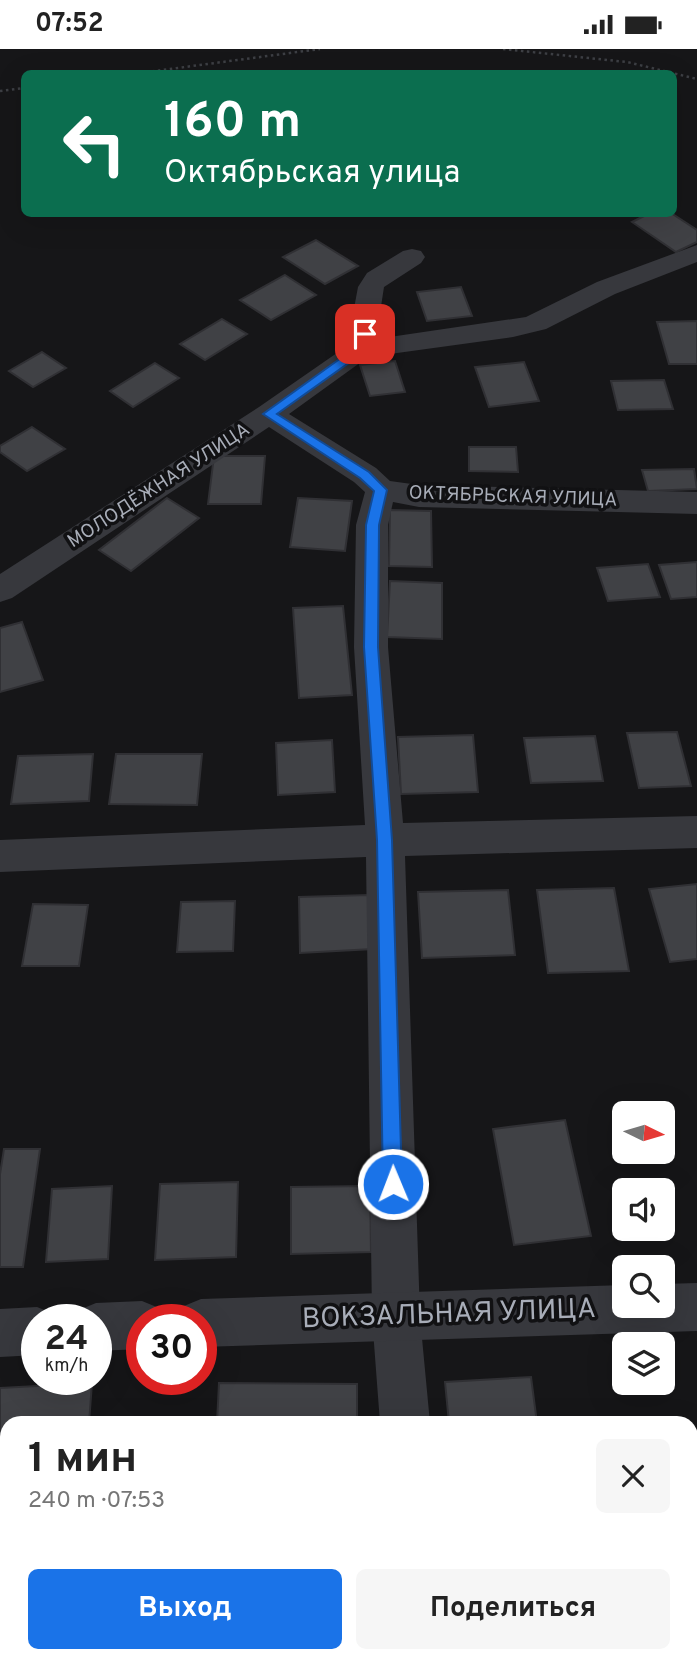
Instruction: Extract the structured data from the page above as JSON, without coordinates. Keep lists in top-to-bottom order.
{
  "streets": {
    "street": ["МОЛОДЁЖНАЯ УЛИЦА", "ОКТЯБРЬСКАЯ УЛИЦА", "ВОКЗАЛЬНАЯ УЛИЦА"]
  },
  "crossings": [
    ["МОЛОДЁЖНАЯ УЛИЦА", "ОКТЯБРЬСКАЯ УЛИЦА"]
  ],
  "north": "right",
  "page": {
    "status": "07:52",
    "turn": ["160 m", "Октябрьская улица"],
    "speed": "24 km/h",
    "limit": "30",
    "heading": ["1 мин", "240 m · 07:53"],
    "buttons": ["Выход", "Поделиться"]
  }
}
